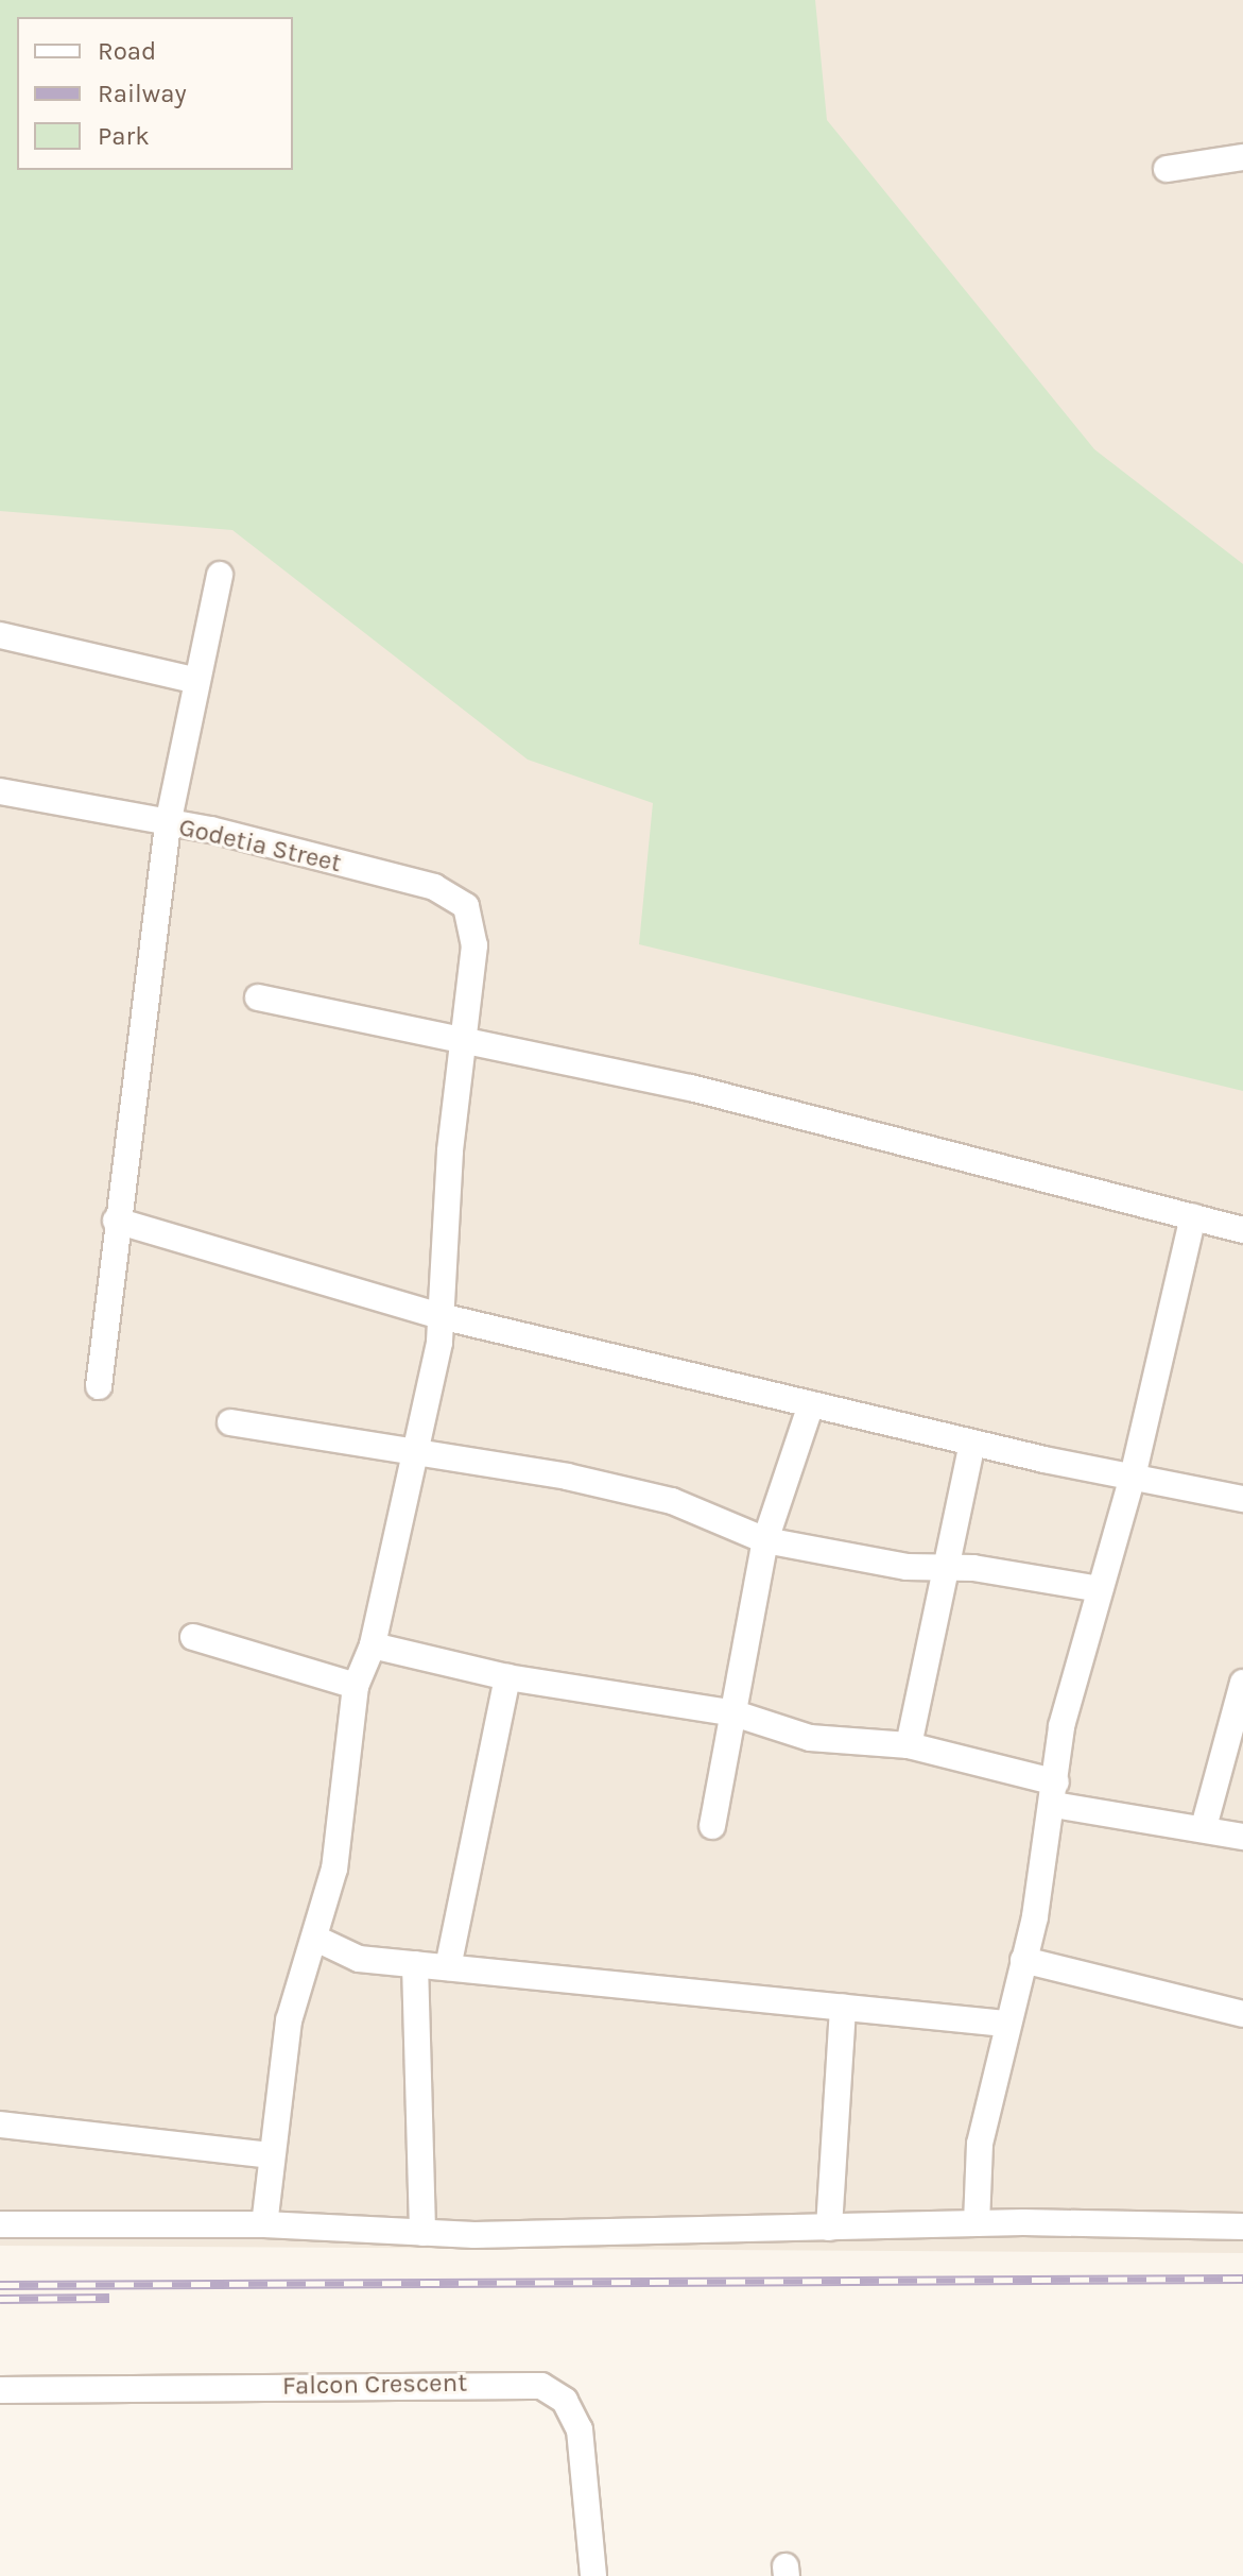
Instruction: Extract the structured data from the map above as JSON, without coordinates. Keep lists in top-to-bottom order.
{
  "streets": {
    "street": ["Godetia Street", "Falcon Crescent"]
  },
  "legend": ["Road", "Railway", "Park"]
}
